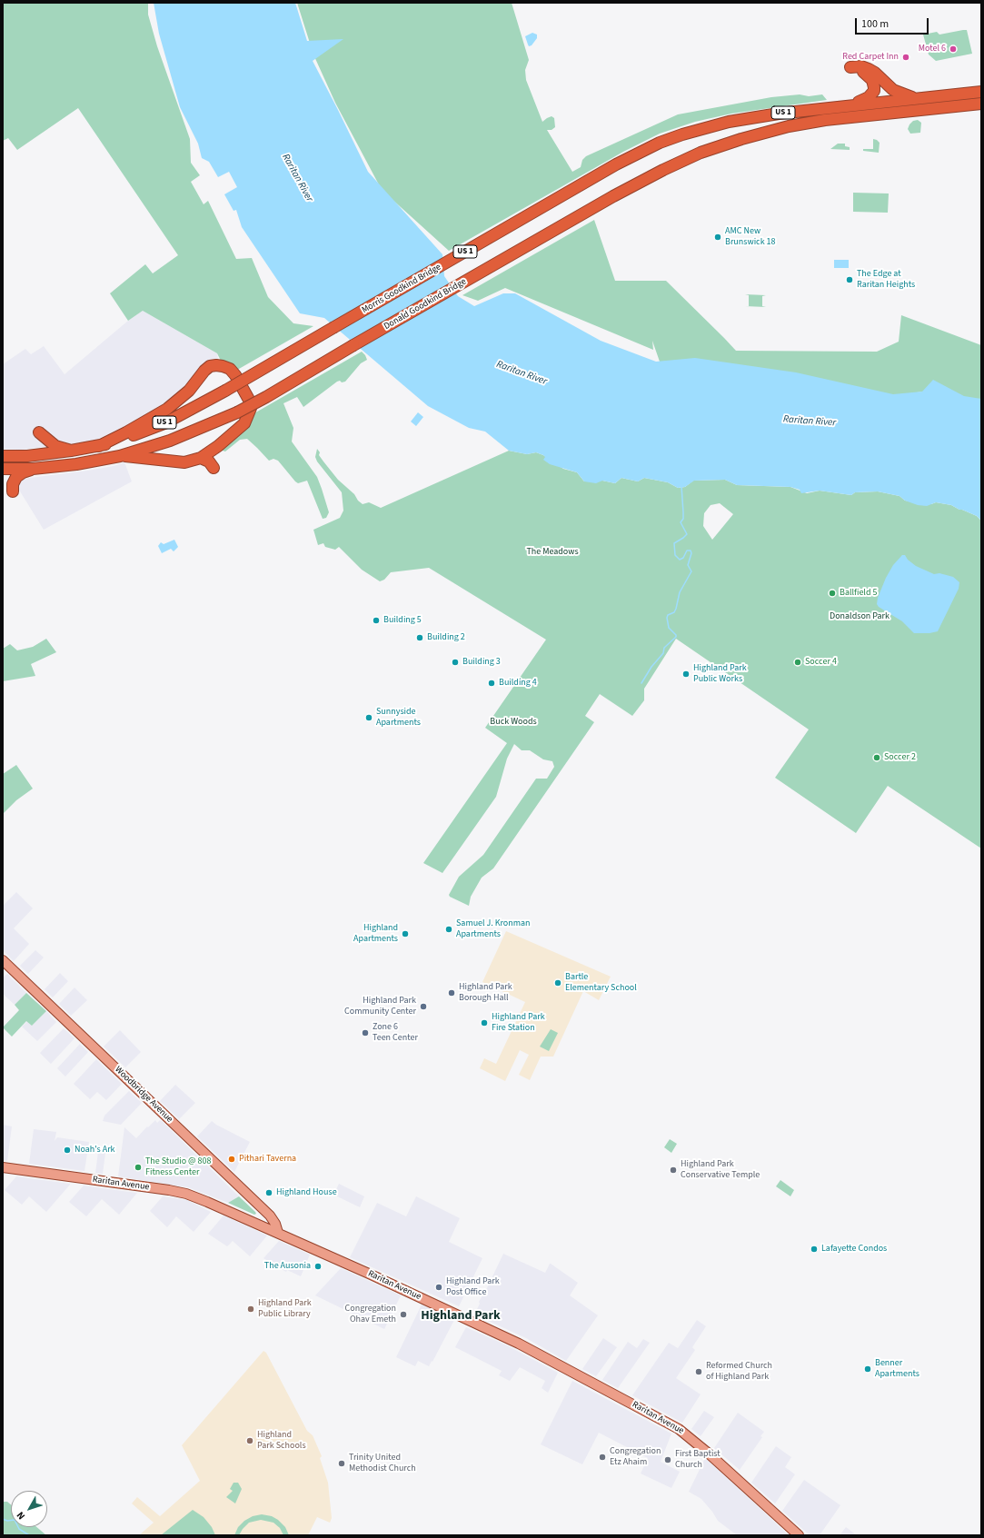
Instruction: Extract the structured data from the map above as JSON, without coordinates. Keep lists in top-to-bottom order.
{
  "streets": {
    "highway": ["US 1", "Morris Goodkind Bridge", "Donald Goodkind Bridge"],
    "main road": ["Woodbridge Avenue", "Raritan Avenue"]
  },
  "crossings": [
    ["US 1", "Morris Goodkind Bridge"],
    ["US 1", "Donald Goodkind Bridge"],
    ["Woodbridge Avenue", "Raritan Avenue"]
  ],
  "districts": ["Highland Park"],
  "water": ["Raritan River"],
  "parks": ["The Meadows", "Donaldson Park", "Buck Woods"],
  "places": [
    "Motel 6",
    "Red Carpet Inn",
    "AMC New Brunswick 18",
    "The Edge at Raritan Heights",
    "Ballfield 5",
    "Building 5",
    "Building 2",
    "Building 3",
    "Soccer 4",
    "Highland Park Public Works",
    "Building 4",
    "Sunnyside Apartments",
    "Soccer 2",
    "Samuel J. Kronman Apartments",
    "Highland Apartments",
    "Bartle Elementary School",
    "Highland Park Borough Hall",
    "Highland Park Community Center",
    "Highland Park Fire Station",
    "Zone 6 Teen Center",
    "Noah's Ark",
    "Pithari Taverna",
    "The Studio @ 808 Fitness Center",
    "Highland Park Conservative Temple",
    "Highland House",
    "Lafayette Condos",
    "The Ausonia",
    "Highland Park Post Office",
    "Highland Park Public Library",
    "Congregation Ohav Emeth",
    "Benner Apartments",
    "Reformed Church of Highland Park",
    "Highland Park Schools",
    "Congregation Etz Ahaim",
    "First Baptist Church",
    "Trinity United Methodist Church"
  ],
  "scale_bar": "100 m",
  "north": "bottom left"
}
